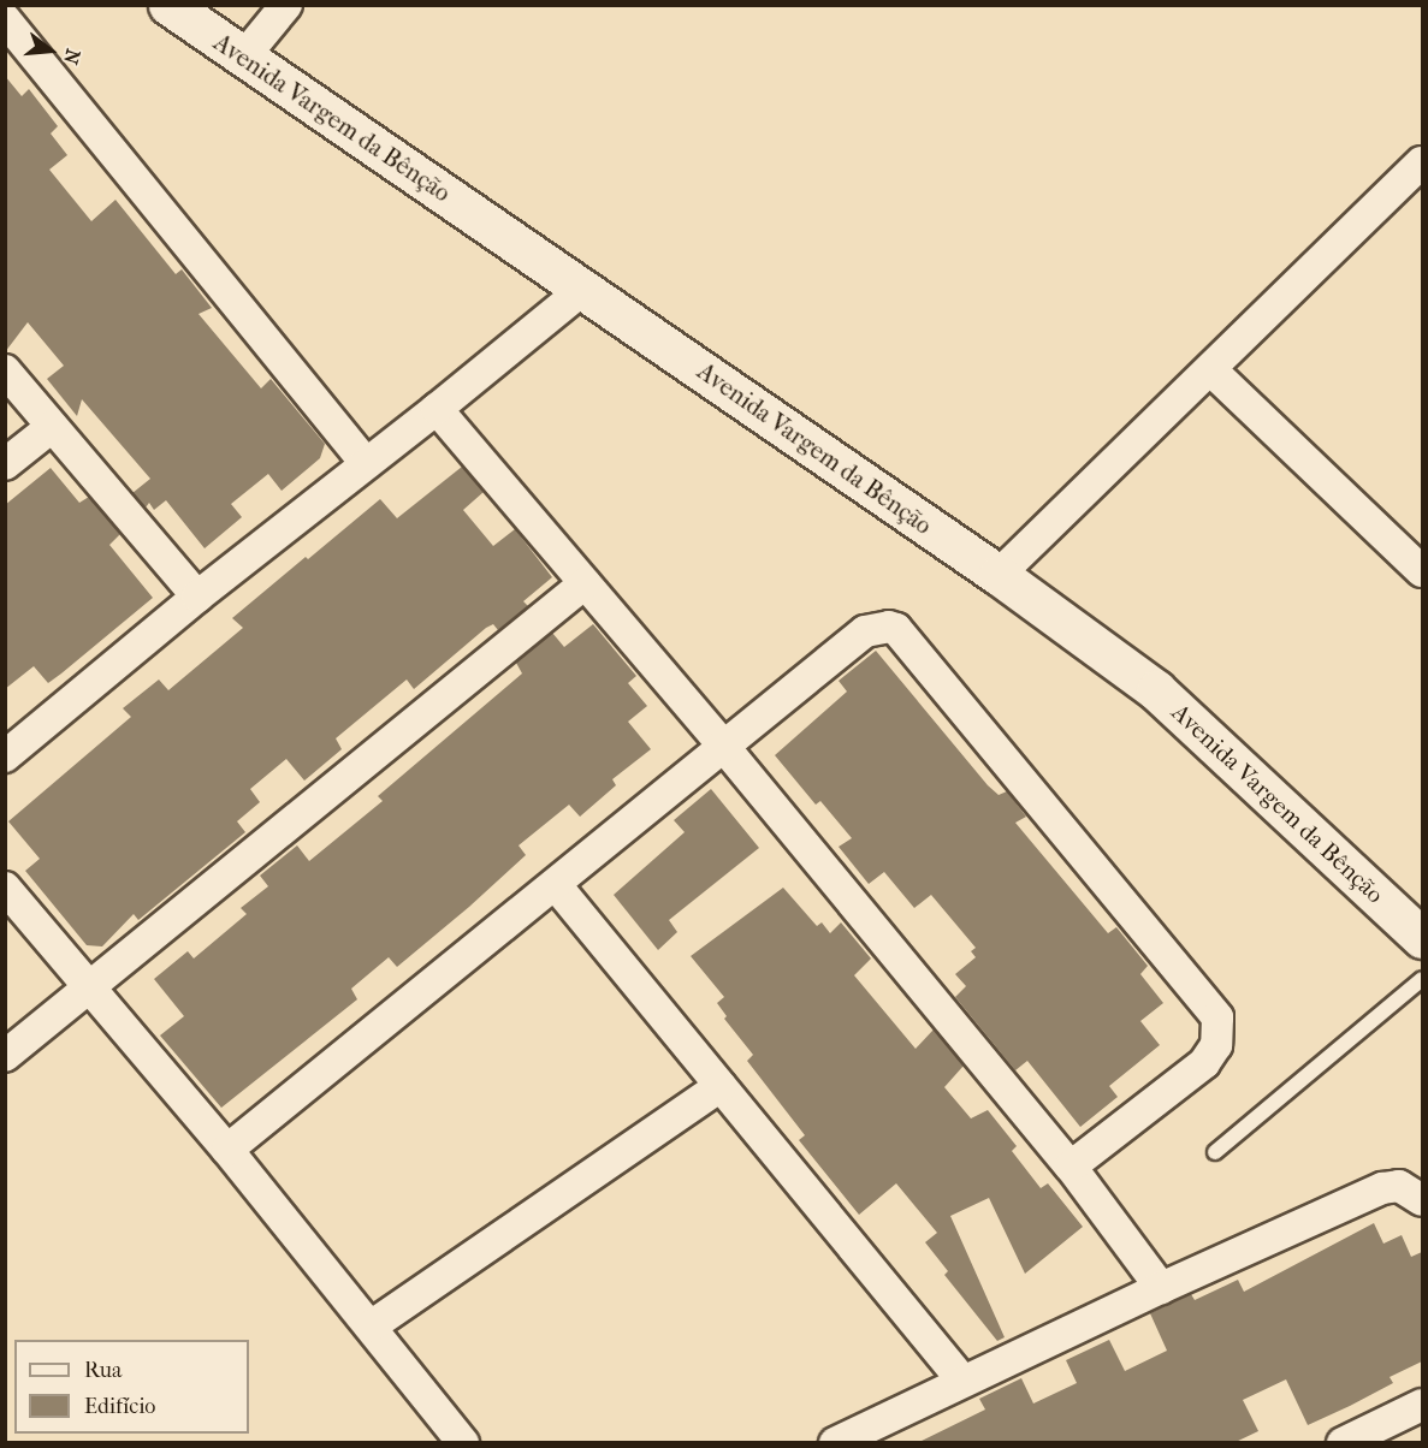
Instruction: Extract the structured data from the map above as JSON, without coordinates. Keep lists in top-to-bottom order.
{
  "streets": {
    "street": ["Avenida Vargem da Bênção"]
  },
  "legend": ["Rua", "Edifício"],
  "north": "right"
}
